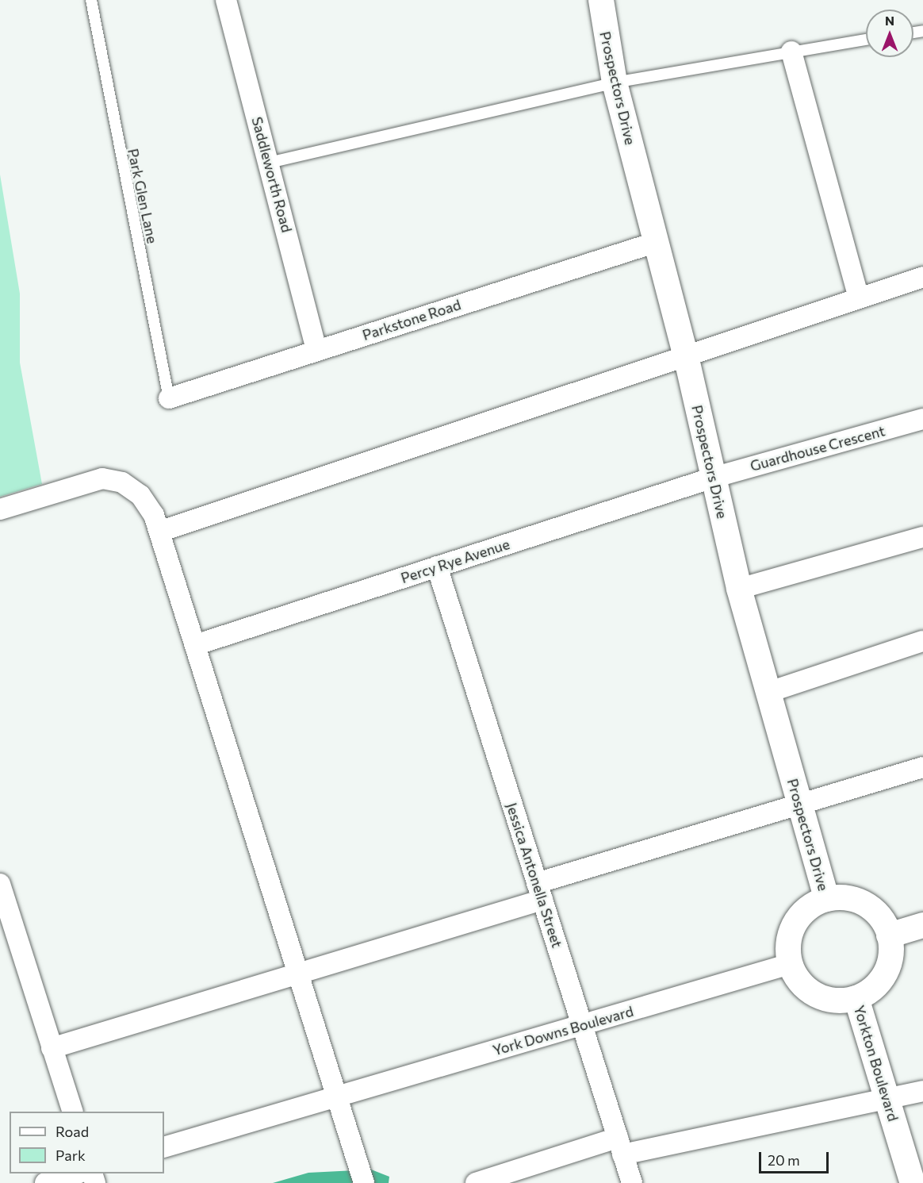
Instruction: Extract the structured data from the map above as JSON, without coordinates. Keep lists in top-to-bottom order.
{
  "streets": {
    "street": [
      "Prospectors Drive",
      "Saddleworth Road",
      "Parkstone Road",
      "Guardhouse Crescent",
      "Percy Rye Avenue",
      "Jessica Antonella Street",
      "York Downs Boulevard",
      "Yorkton Boulevard"
    ],
    "lane": ["Park Glen Lane"]
  },
  "crossings": [
    ["Prospectors Drive", "Parkstone Road"],
    ["Prospectors Drive", "Guardhouse Crescent"],
    ["Prospectors Drive", "Percy Rye Avenue"],
    ["Prospectors Drive", "York Downs Boulevard"],
    ["Prospectors Drive", "Yorkton Boulevard"],
    ["Saddleworth Road", "Parkstone Road"],
    ["Park Glen Lane", "Parkstone Road"],
    ["Guardhouse Crescent", "Percy Rye Avenue"],
    ["Percy Rye Avenue", "Jessica Antonella Street"],
    ["Jessica Antonella Street", "York Downs Boulevard"],
    ["York Downs Boulevard", "Yorkton Boulevard"]
  ],
  "legend": ["Road", "Park"],
  "scale_bar": "20 m",
  "north": "top"
}
